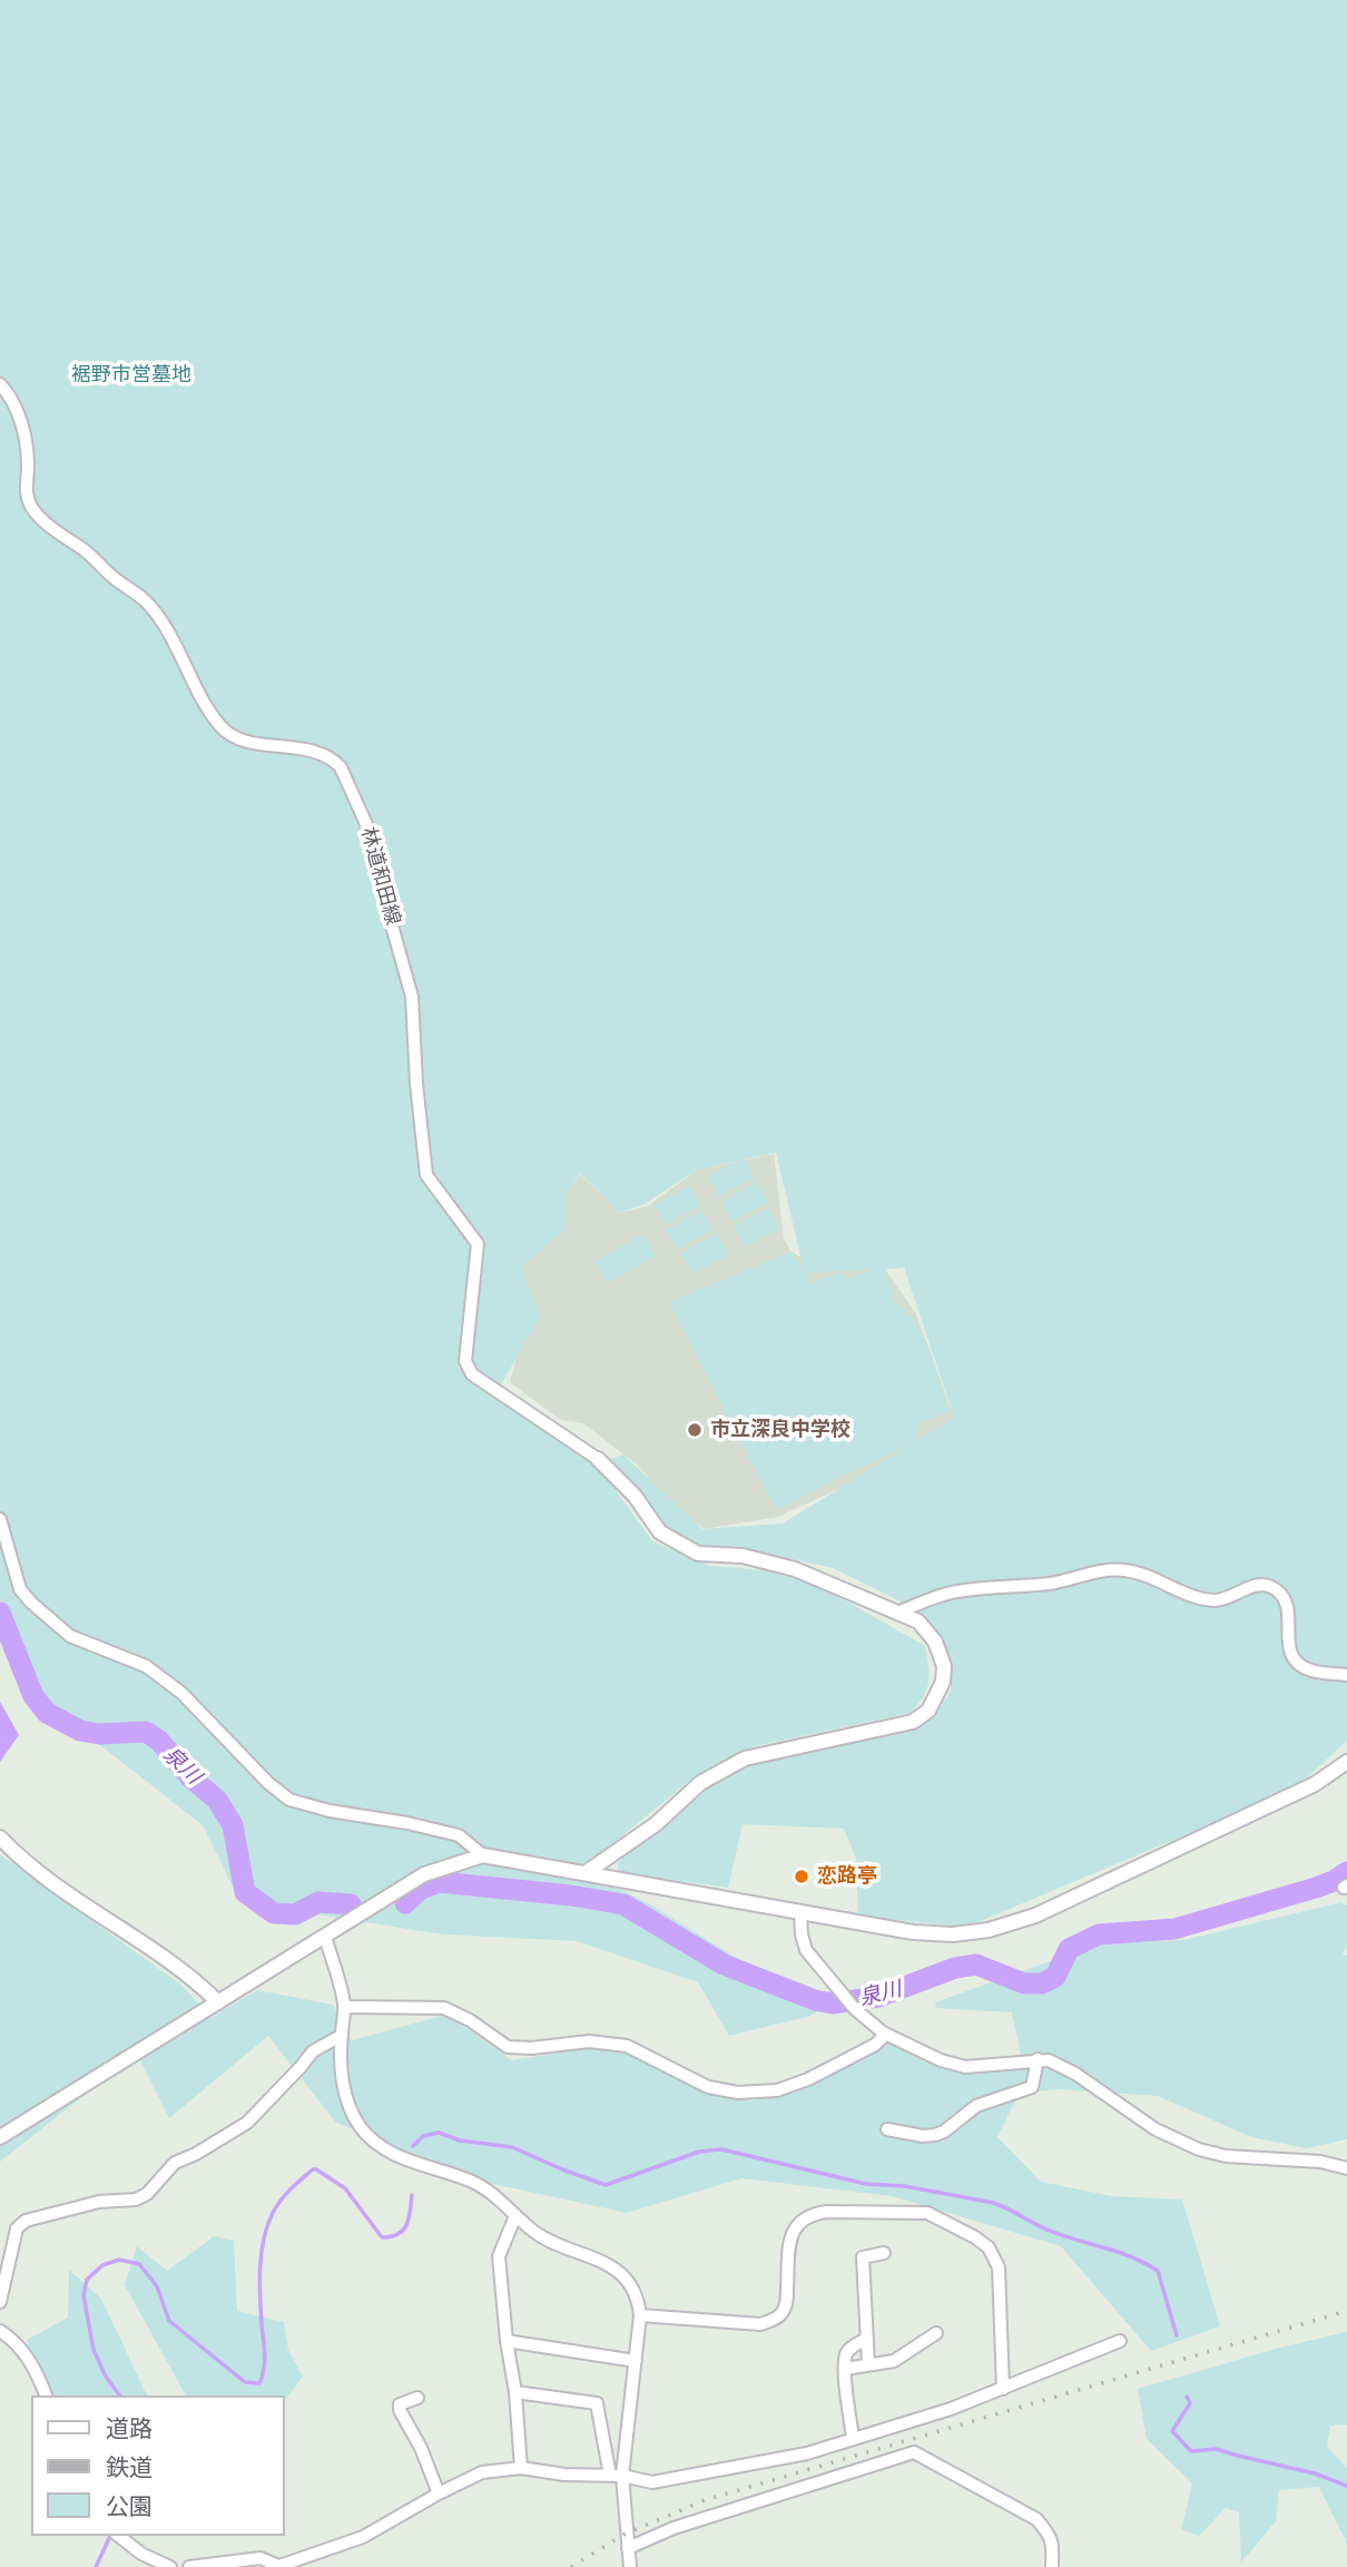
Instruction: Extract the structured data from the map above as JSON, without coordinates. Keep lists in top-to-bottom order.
{
  "streets": {
    "street": ["林道和田線"]
  },
  "water": ["泉川"],
  "parks": ["裾野市営墓地"],
  "places": ["市立深良中学校", "恋路亭"],
  "legend": ["道路", "鉄道", "公園"]
}
